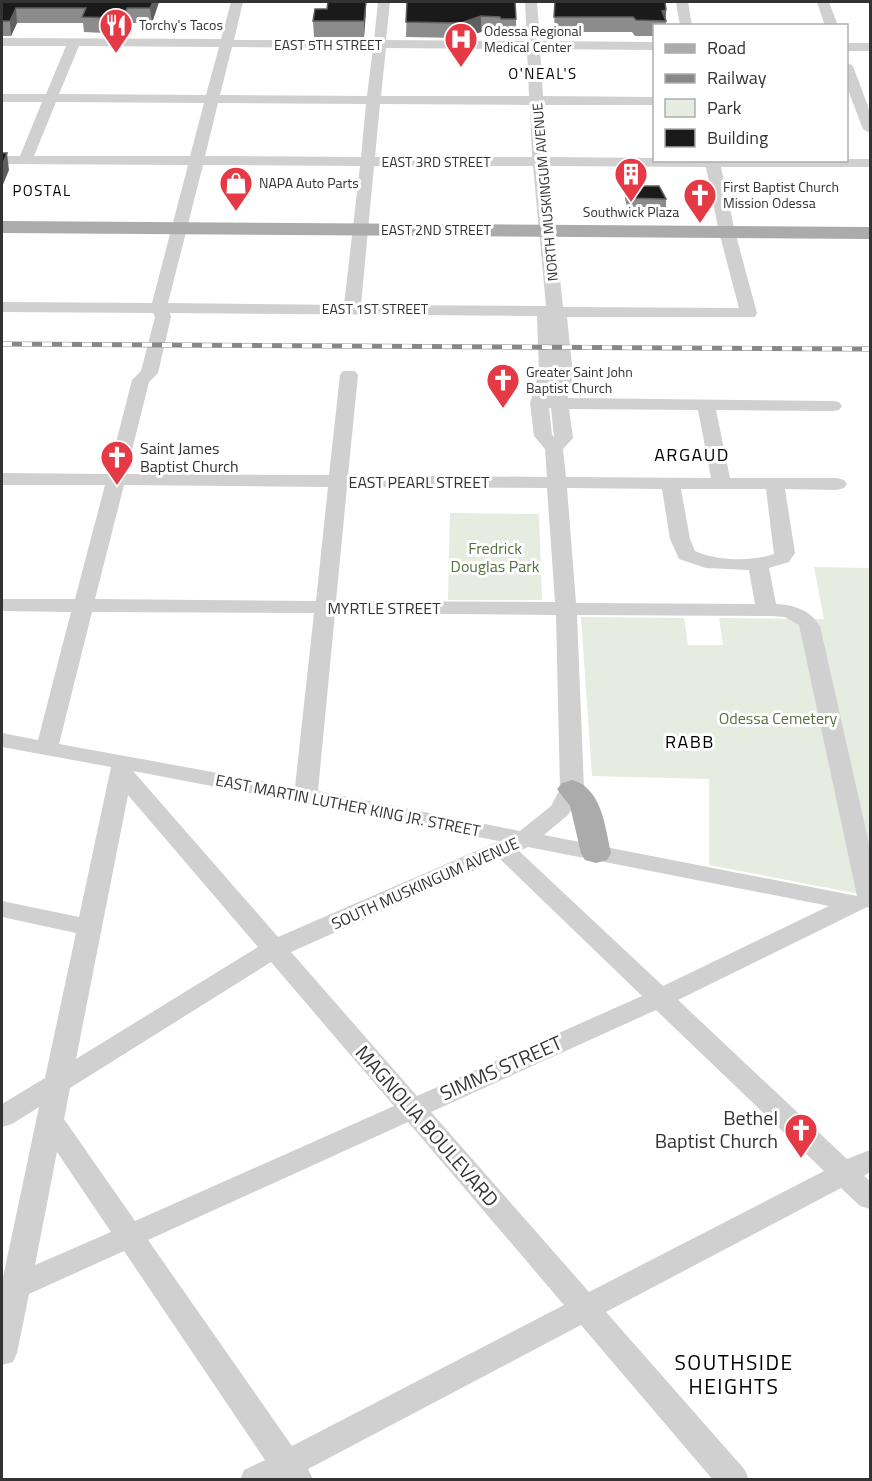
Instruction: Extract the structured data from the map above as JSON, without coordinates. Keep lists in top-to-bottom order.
{
  "streets": {
    "main road": ["EAST 2ND STREET"],
    "street": [
      "EAST 5TH STREET",
      "EAST 3RD STREET",
      "NORTH MUSKINGUM AVENUE",
      "EAST 1ST STREET",
      "EAST PEARL STREET",
      "MYRTLE STREET",
      "EAST MARTIN LUTHER KING JR. STREET",
      "SOUTH MUSKINGUM AVENUE",
      "SIMMS STREET",
      "MAGNOLIA BOULEVARD"
    ]
  },
  "crossings": [
    ["EAST 5TH STREET", "NORTH MUSKINGUM AVENUE"],
    ["EAST 3RD STREET", "NORTH MUSKINGUM AVENUE"],
    ["NORTH MUSKINGUM AVENUE", "EAST 2ND STREET"],
    ["NORTH MUSKINGUM AVENUE", "EAST 1ST STREET"],
    ["EAST 2ND STREET", "EAST 1ST STREET"],
    ["MYRTLE STREET", "EAST MARTIN LUTHER KING JR. STREET"],
    ["MYRTLE STREET", "SIMMS STREET"],
    ["EAST MARTIN LUTHER KING JR. STREET", "SOUTH MUSKINGUM AVENUE"],
    ["EAST MARTIN LUTHER KING JR. STREET", "SIMMS STREET"],
    ["EAST MARTIN LUTHER KING JR. STREET", "MAGNOLIA BOULEVARD"],
    ["SOUTH MUSKINGUM AVENUE", "MAGNOLIA BOULEVARD"],
    ["SIMMS STREET", "MAGNOLIA BOULEVARD"]
  ],
  "districts": [
    "O'NEAL'S",
    "POSTAL",
    "ARGAUD",
    "RABB",
    "SOUTHSIDE HEIGHTS"
  ],
  "parks": ["Fredrick Douglas Park", "Odessa Cemetery"],
  "places": {
    "restaurant": ["Torchy's Tacos"],
    "hospital": ["Odessa Regional Medical Center"],
    "building": ["Southwick Plaza"],
    "shop": ["NAPA Auto Parts"],
    "church": [
      "First Baptist Church Mission Odessa",
      "Greater Saint John Baptist Church",
      "Saint James Baptist Church",
      "Bethel Baptist Church"
    ]
  },
  "legend": [
    "Road",
    "Railway",
    "Park",
    "Building"
  ]
}
